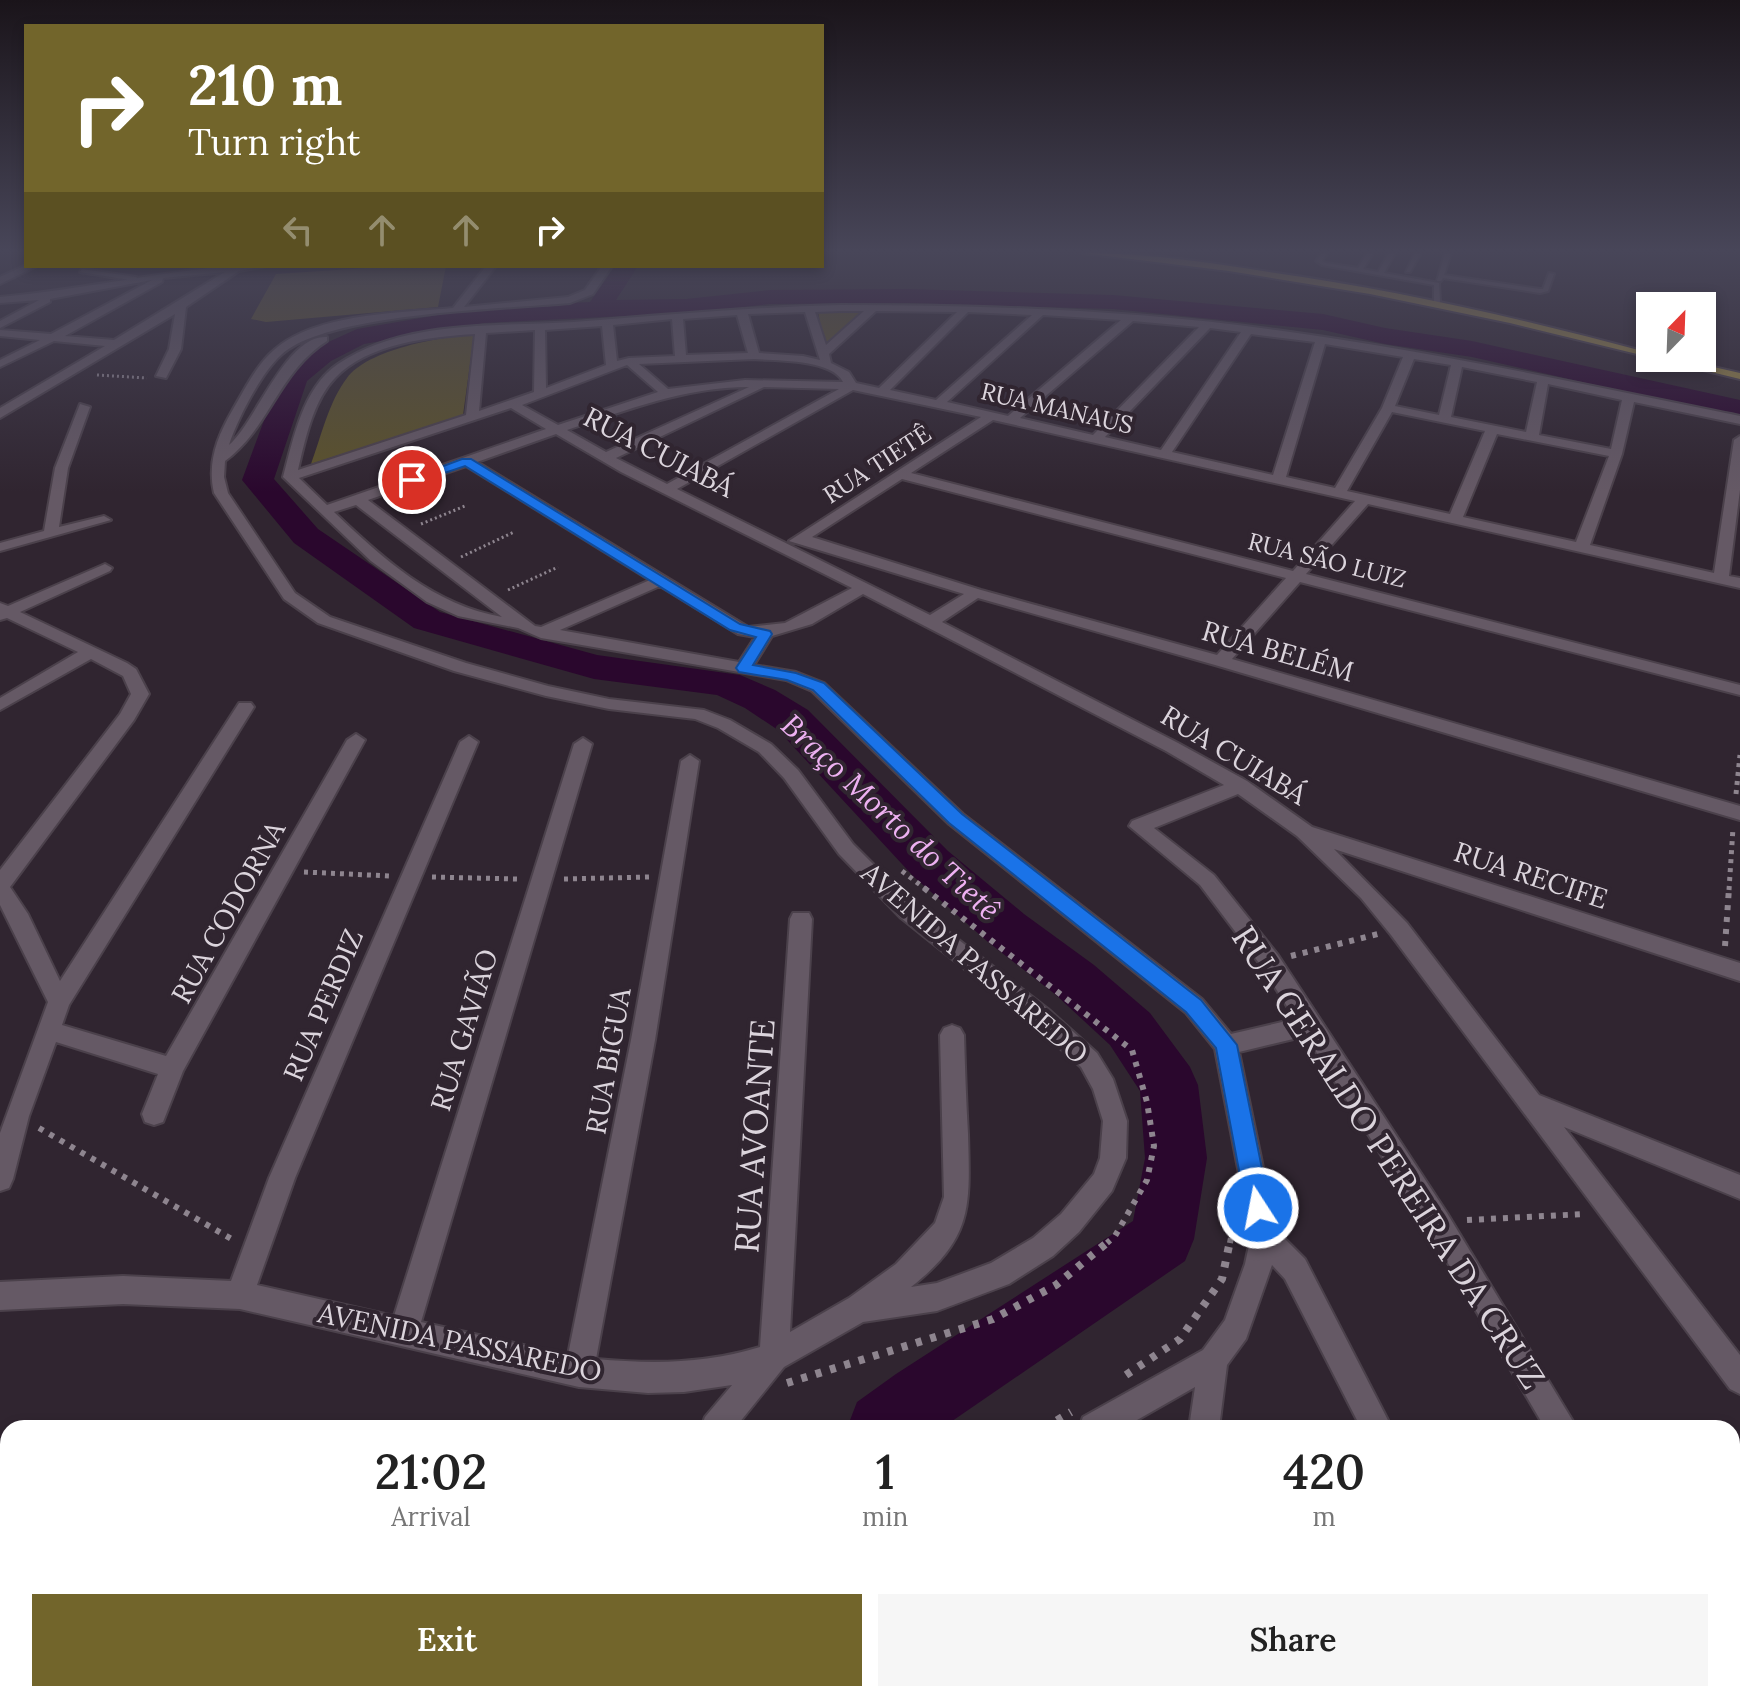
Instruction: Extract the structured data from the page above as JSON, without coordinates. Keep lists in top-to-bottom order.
{
  "streets": {
    "street": [
      "RUA MANAUS",
      "RUA CUIABÁ",
      "RUA TIETÊ",
      "RUA SÃO LUIZ",
      "RUA BELÉM",
      "RUA RECIFE",
      "RUA CODORNA",
      "AVENIDA PASSAREDO",
      "RUA PERDIZ",
      "RUA GAVIÃO",
      "RUA BIGUA",
      "RUA AVOANTE",
      "RUA GERALDO PEREIRA DA CRUZ"
    ]
  },
  "crossings": [
    ["RUA MANAUS", "RUA CUIABÁ"],
    ["RUA MANAUS", "RUA TIETÊ"],
    ["RUA CUIABÁ", "RUA TIETÊ"],
    ["RUA CUIABÁ", "RUA BELÉM"],
    ["RUA CUIABÁ", "RUA RECIFE"],
    ["RUA CUIABÁ", "RUA GERALDO PEREIRA DA CRUZ"],
    ["RUA TIETÊ", "RUA SÃO LUIZ"],
    ["RUA TIETÊ", "RUA BELÉM"],
    ["AVENIDA PASSAREDO", "RUA PERDIZ"],
    ["AVENIDA PASSAREDO", "RUA GAVIÃO"],
    ["AVENIDA PASSAREDO", "RUA BIGUA"],
    ["AVENIDA PASSAREDO", "RUA AVOANTE"]
  ],
  "water": ["Braço Morto do Tietê"],
  "north": "top right",
  "page": {
    "turn": ["210 m", "Turn right"],
    "eta": [
      "21:02",
      "Arrival",
      "1",
      "min",
      "420",
      "m"
    ],
    "buttons": ["Exit", "Share"]
  }
}
